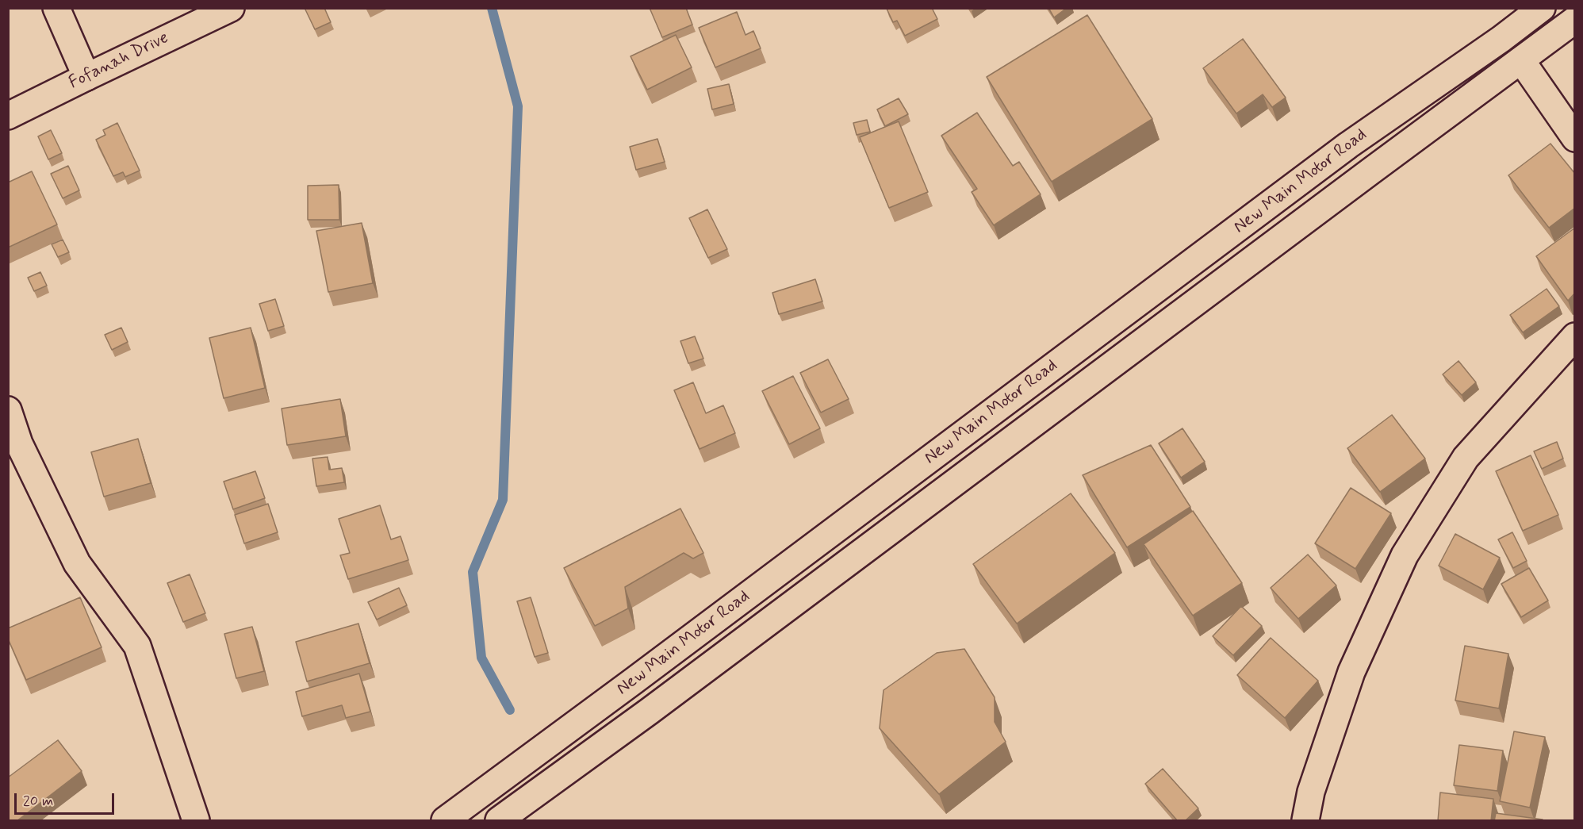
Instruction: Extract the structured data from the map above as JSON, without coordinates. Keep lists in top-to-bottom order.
{
  "streets": {
    "main road": ["Fofanah Drive", "New Main Motor Road"]
  },
  "scale_bar": "20 m"
}
